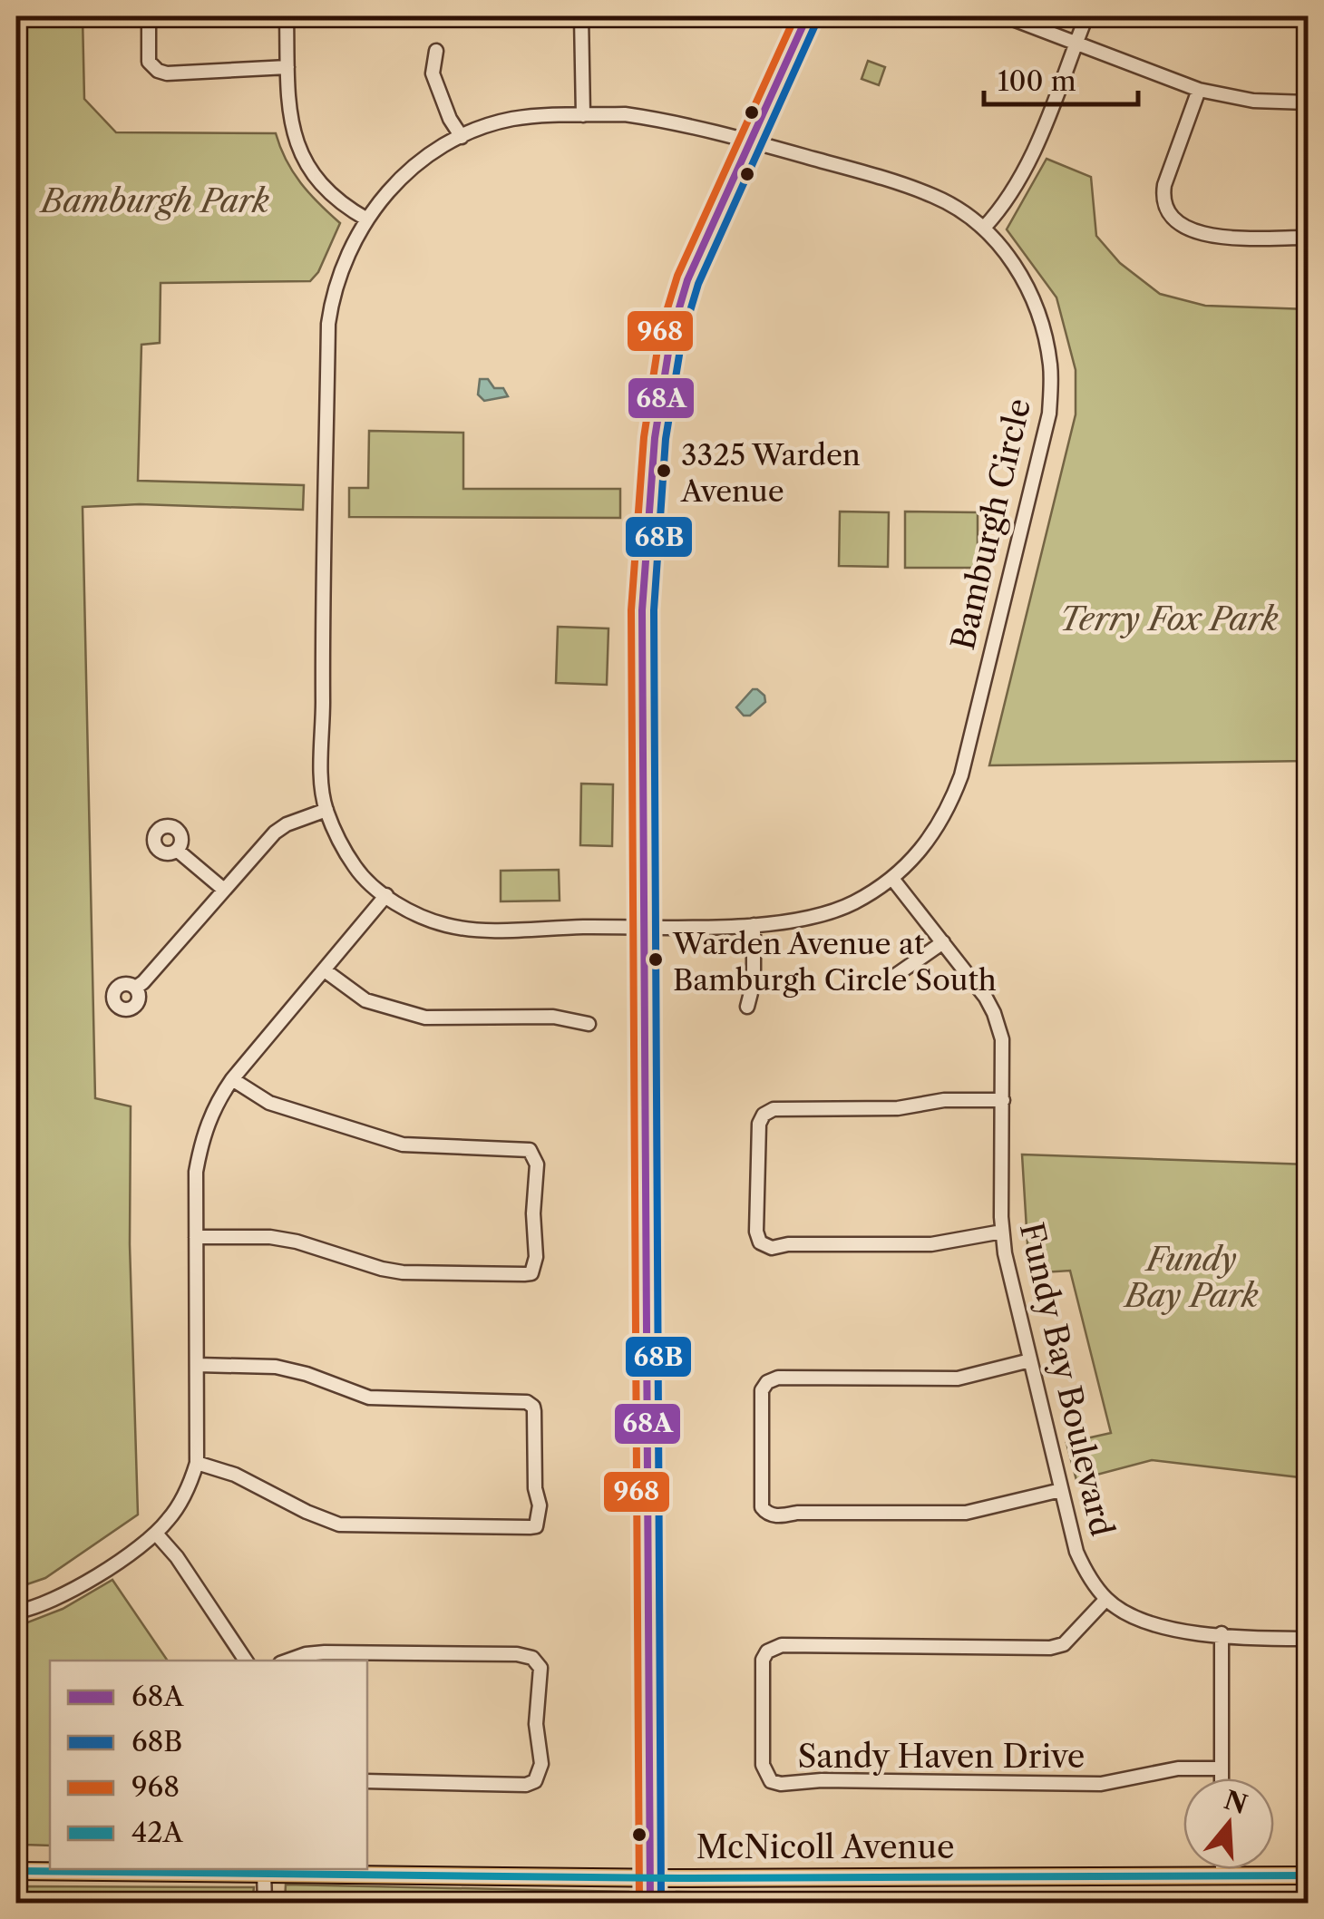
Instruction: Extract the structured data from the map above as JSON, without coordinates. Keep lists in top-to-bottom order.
{
  "streets": {
    "main road": ["McNicoll Avenue"],
    "street": ["Bamburgh Circle", "Fundy Bay Boulevard", "Sandy Haven Drive"]
  },
  "crossings": [
    ["Bamburgh Circle", "Fundy Bay Boulevard"],
    ["Fundy Bay Boulevard", "Sandy Haven Drive"]
  ],
  "parks": ["Bamburgh Park", "Terry Fox Park", "Fundy Bay Park"],
  "places": ["3325 Warden Avenue", "Warden Avenue at Bamburgh Circle South"],
  "lines": [
    "transit line 68A",
    "transit line 968",
    "transit line 68B",
    "transit line 42A"
  ],
  "legend": [
    "68A",
    "68B",
    "968",
    "42A"
  ],
  "scale_bar": "100 m",
  "north": "top"
}
